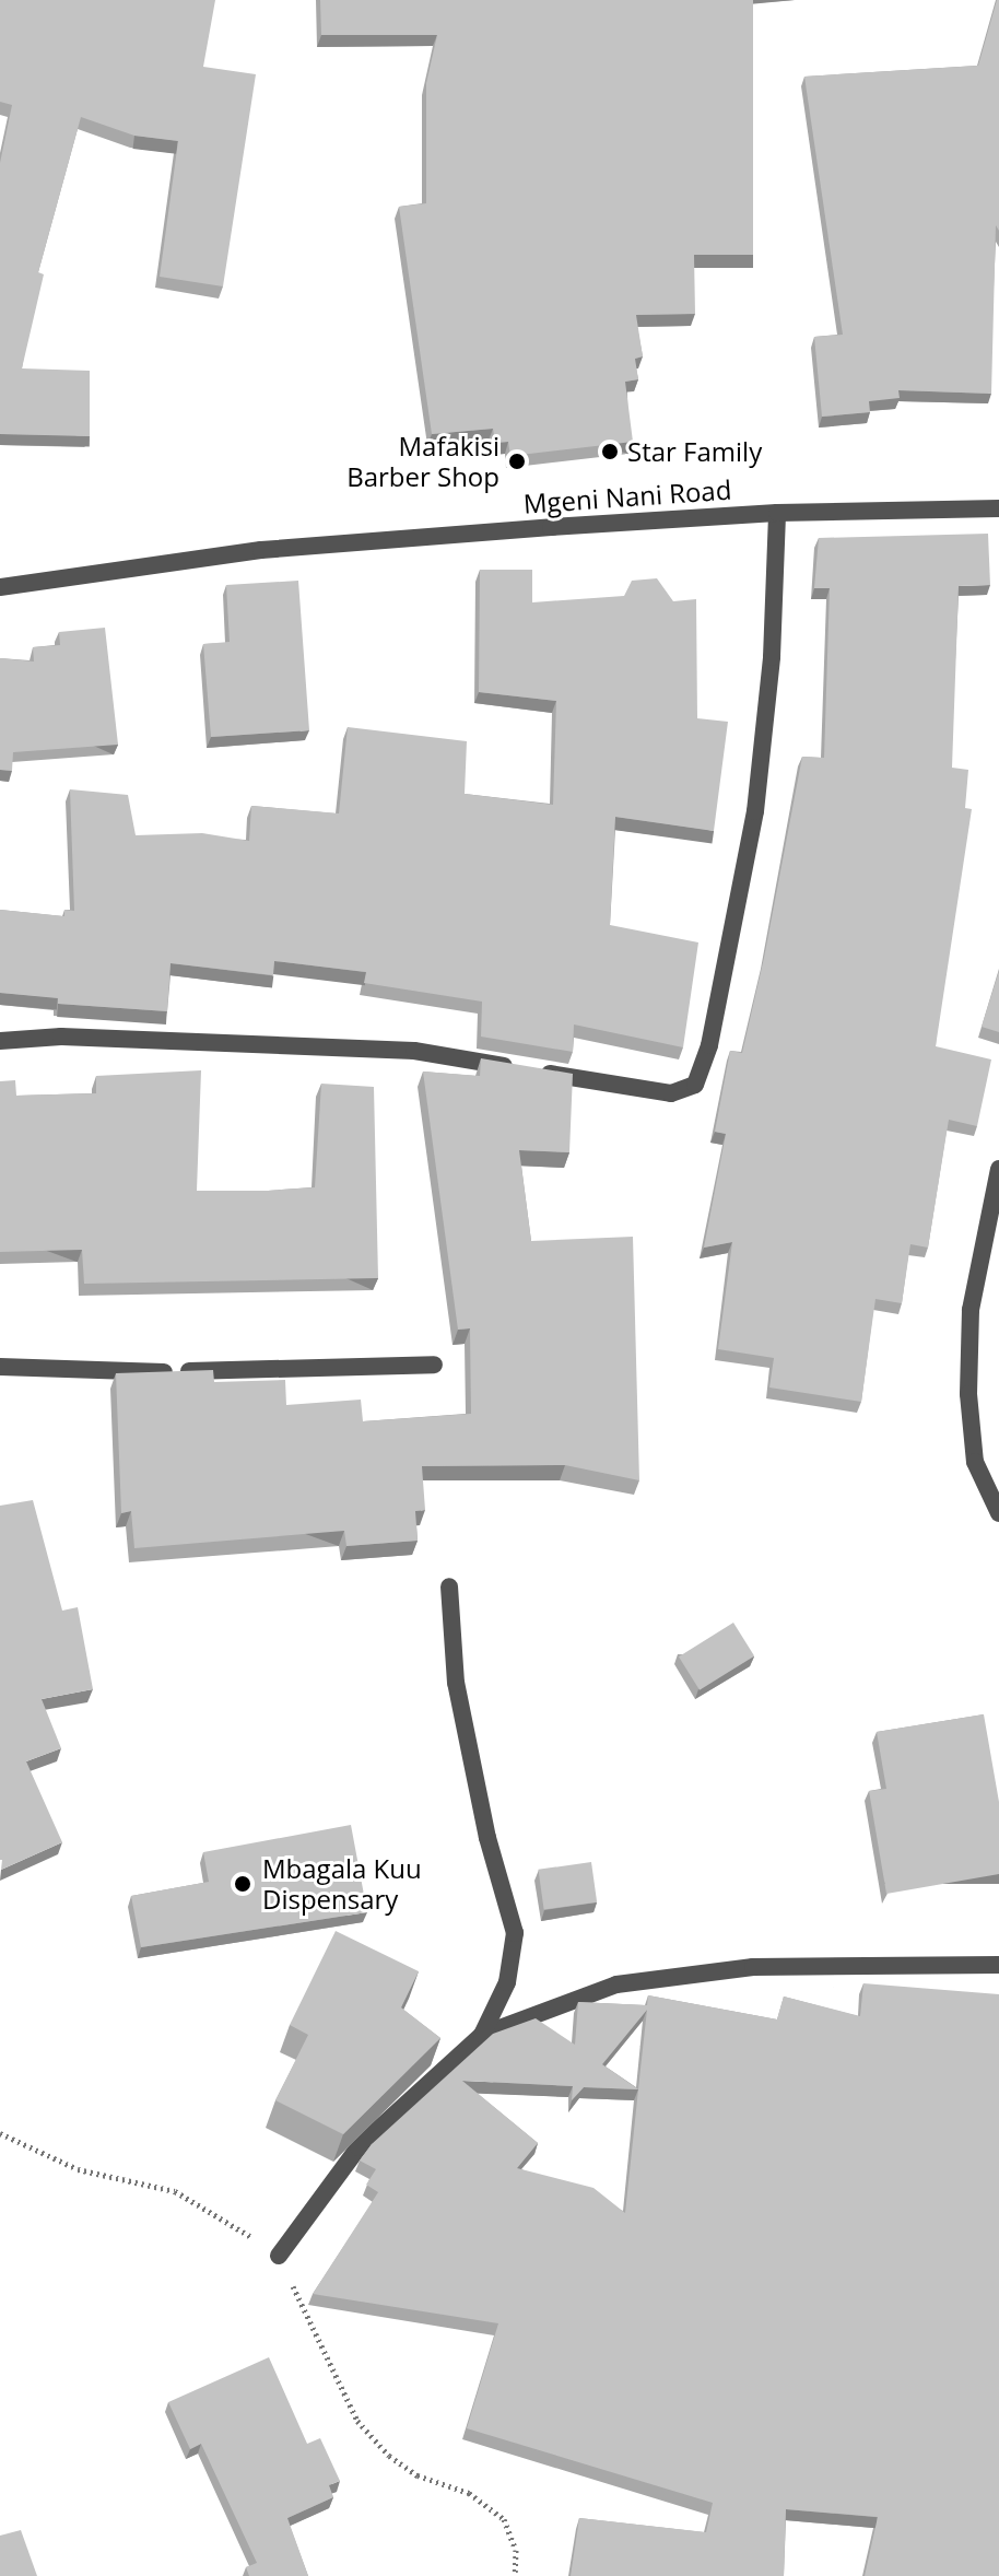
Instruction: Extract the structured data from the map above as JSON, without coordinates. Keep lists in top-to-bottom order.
{
  "streets": {
    "street": ["Mgeni Nani Road"]
  },
  "places": ["Star Family", "Mafakisi Barber Shop", "Mbagala Kuu Dispensary"]
}
